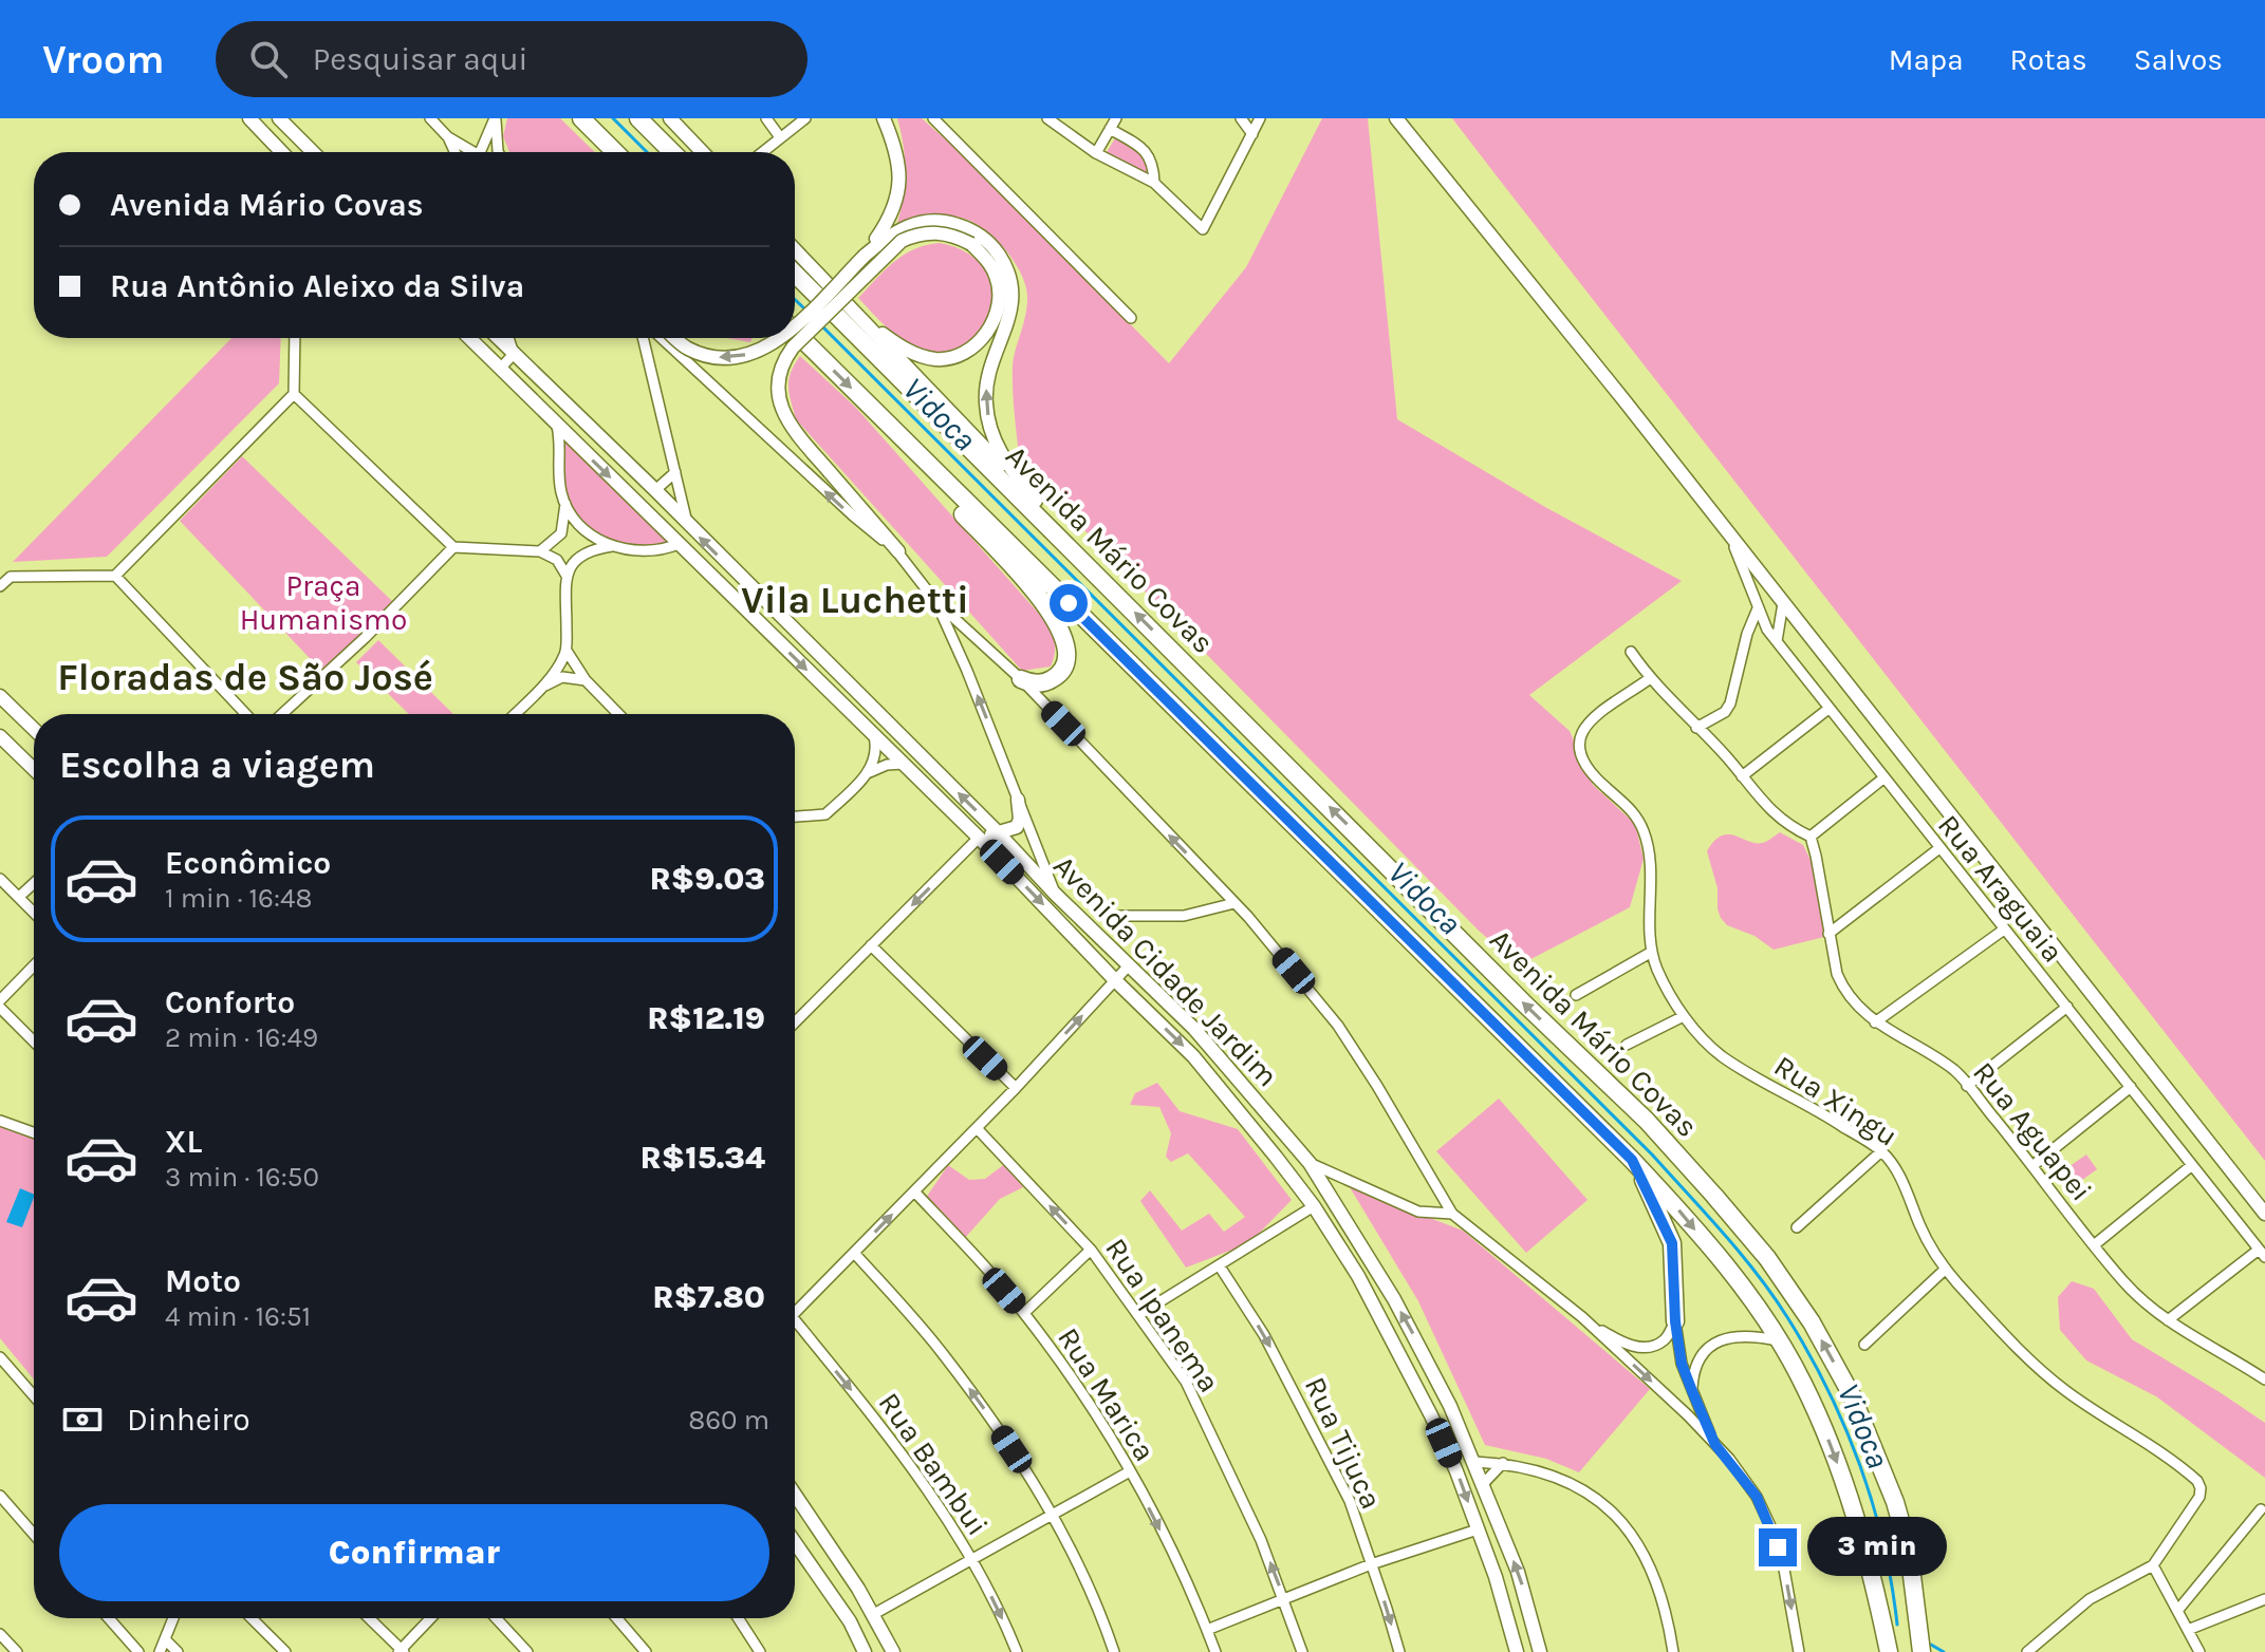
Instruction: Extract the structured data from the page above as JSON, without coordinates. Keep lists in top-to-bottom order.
{
  "streets": {
    "highway": ["Avenida Mário Covas"],
    "main road": ["Avenida Cidade Jardim"],
    "street": [
      "Rua Araguaia",
      "Rua Xingu",
      "Rua Aguapei",
      "Rua Ipanema",
      "Rua Marica",
      "Rua Tijuca",
      "Rua Bambui"
    ]
  },
  "one_way": ["Rua Ipanema", "Rua Tijuca", "Rua Bambui"],
  "districts": ["Vila Luchetti", "Floradas de São José"],
  "water": ["Vidoca"],
  "parks": ["Praça Humanismo"],
  "page": {
    "header": "Vroom",
    "search": "Pesquisar aqui",
    "nav": ["Mapa", "Rotas", "Salvos"],
    "banner": ["Avenida Mário Covas", "Rua Antônio Aleixo da Silva"],
    "heading": "Escolha a viagem",
    "list": [
      {
        "name": "Econômico",
        "note": "1 min · 16:48",
        "value": "R$9.03"
      },
      {
        "name": "Conforto",
        "note": "2 min · 16:49",
        "value": "R$12.19"
      },
      {
        "name": "XL",
        "note": "3 min · 16:50",
        "value": "R$15.34"
      },
      {
        "name": "Moto",
        "note": "4 min · 16:51",
        "value": "R$7.80"
      }
    ],
    "pay": ["Dinheiro", "860 m"],
    "buttons": "Confirmar",
    "bubble": "3 min"
  }
}
